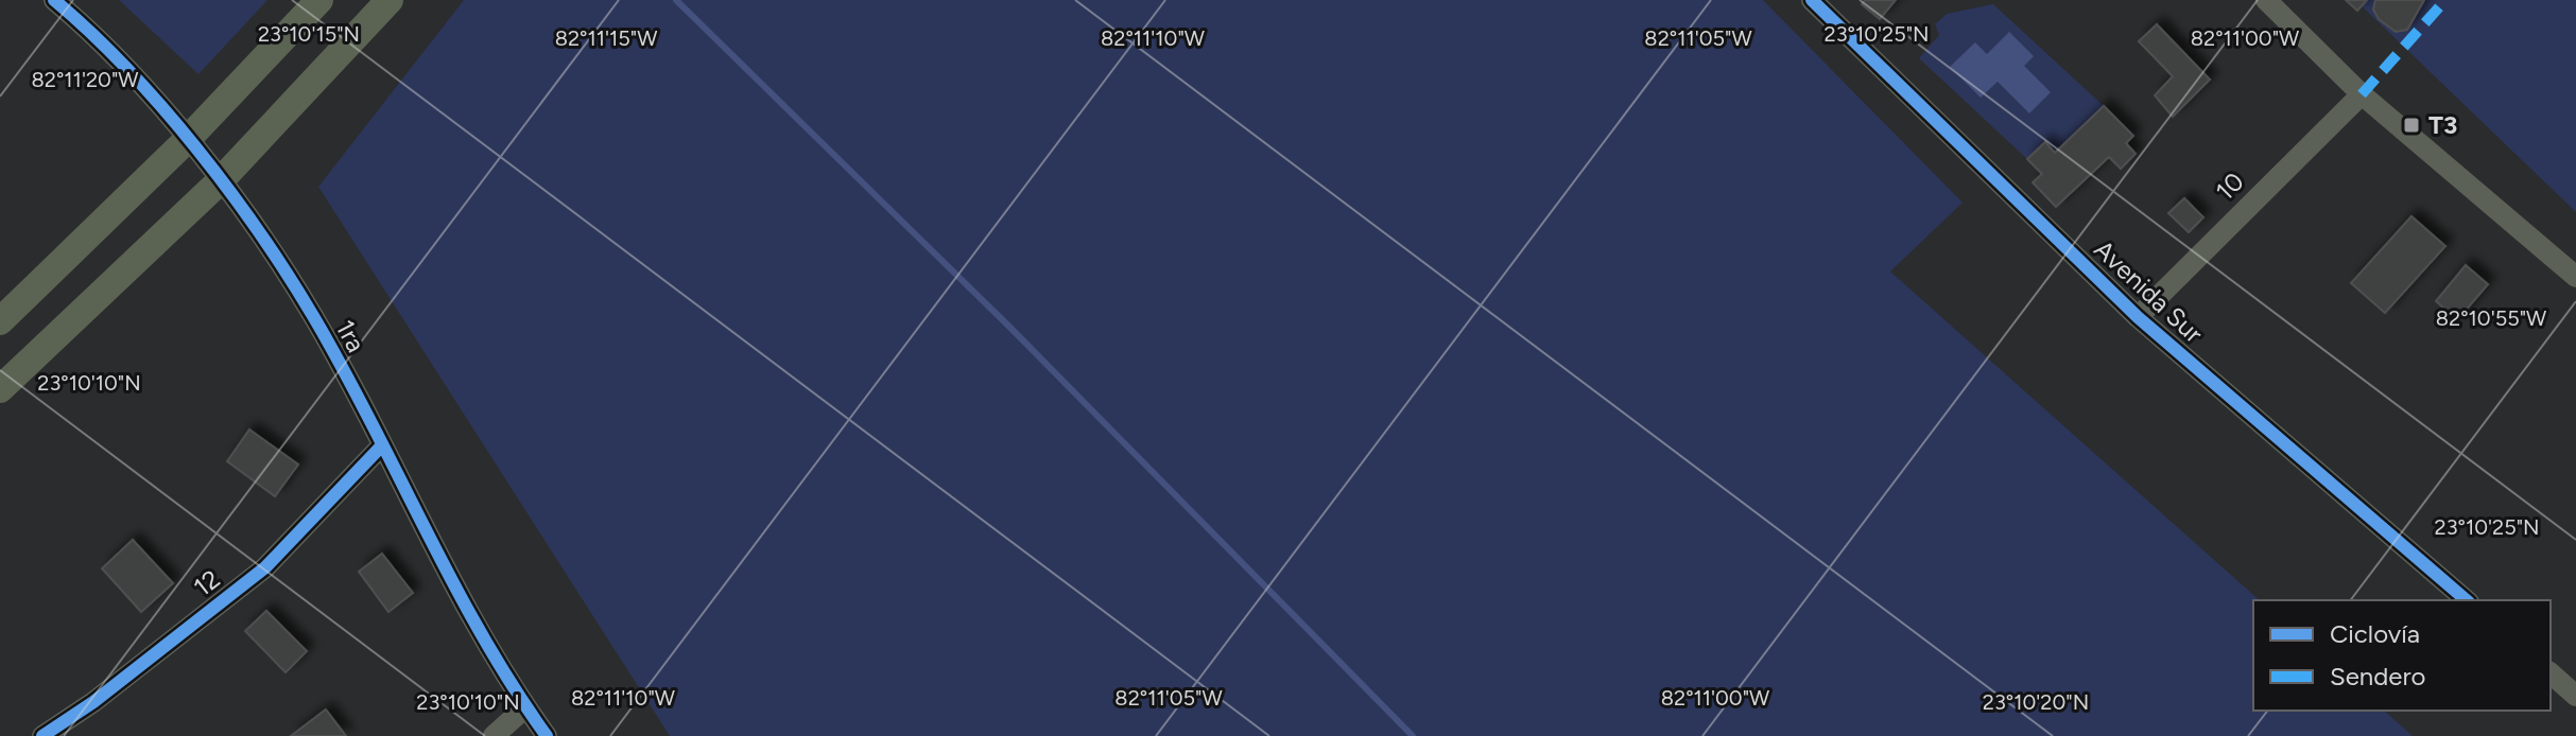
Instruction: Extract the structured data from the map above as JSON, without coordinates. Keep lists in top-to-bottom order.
{
  "streets": {
    "street": [
      "10",
      "Avenida Sur",
      "1ra",
      "12"
    ]
  },
  "crossings": [
    ["10", "Avenida Sur"],
    ["1ra", "12"]
  ],
  "places": {
    "transit": ["T3"]
  },
  "legend": ["Ciclovía", "Sendero"],
  "coordinates": [
    "23°10'15\"N",
    "23°10'25\"N",
    "82°11'15\"W",
    "82°11'10\"W",
    "82°11'05\"W",
    "82°11'00\"W",
    "82°11'20\"W",
    "82°10'55\"W",
    "23°10'10\"N",
    "23°10'20\"N"
  ]
}
